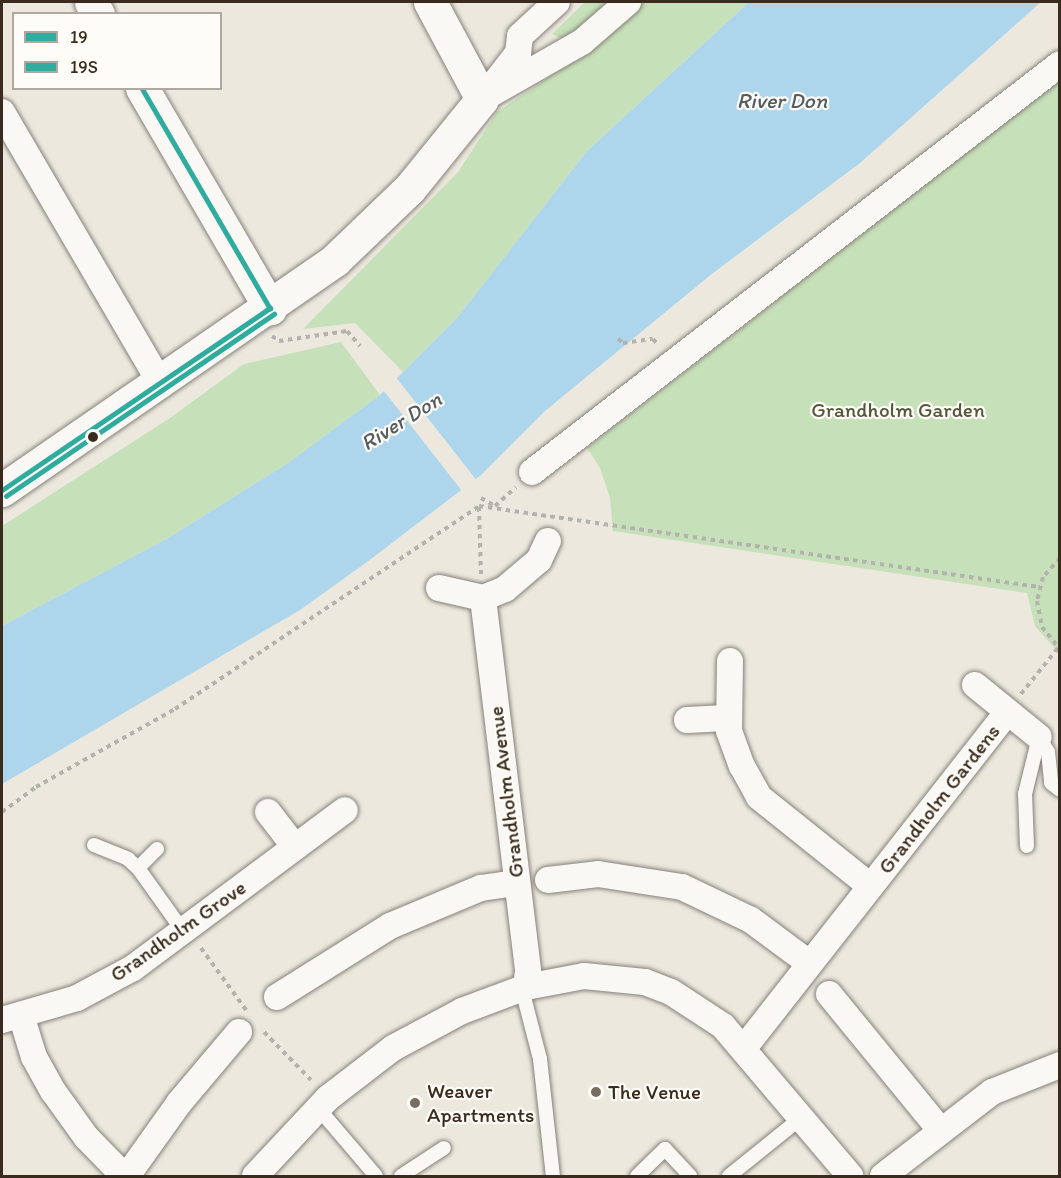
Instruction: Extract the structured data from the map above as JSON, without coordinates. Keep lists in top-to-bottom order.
{
  "streets": {
    "street": ["Grandholm Avenue", "Grandholm Gardens", "Grandholm Grove"]
  },
  "water": ["River Don"],
  "parks": ["Grandholm Garden"],
  "places": ["The Venue", "Weaver Apartments"],
  "lines": ["transit line 19", "transit line 19S"],
  "legend": ["19", "19S"]
}
